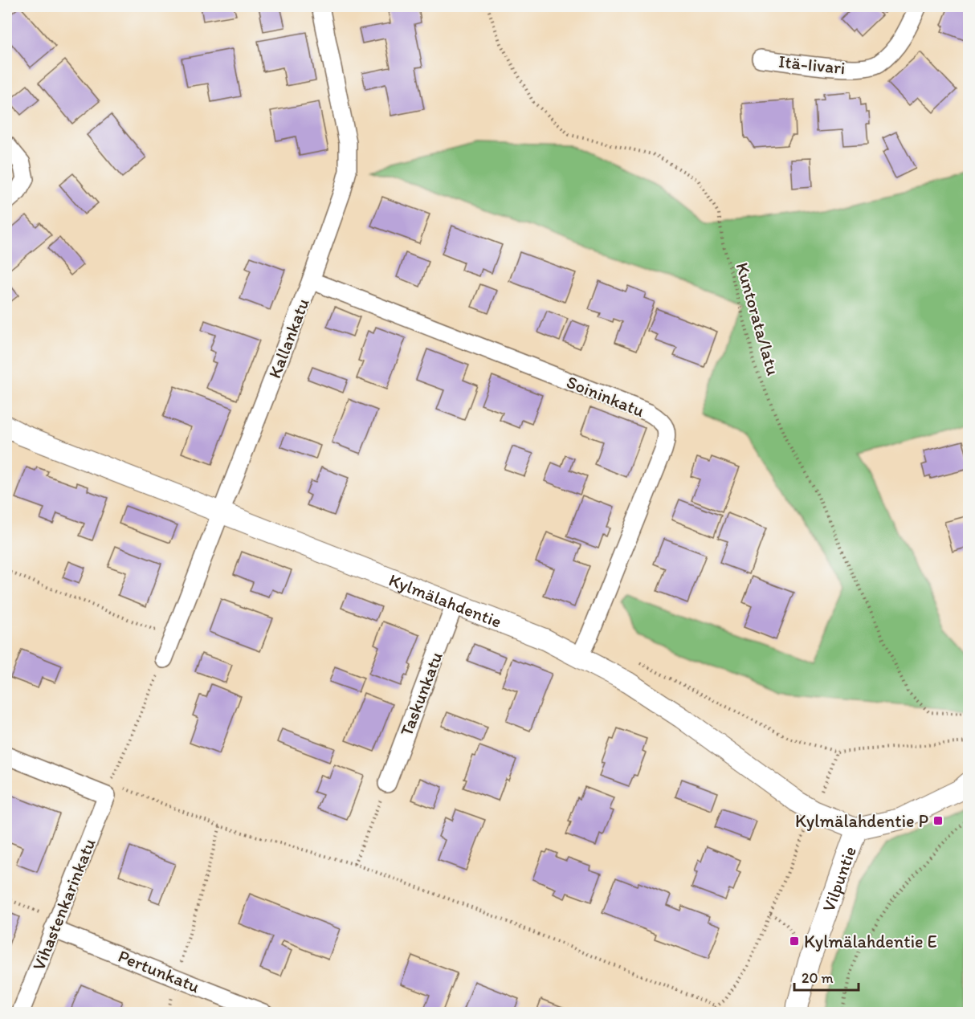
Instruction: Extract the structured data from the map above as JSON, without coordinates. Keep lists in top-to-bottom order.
{
  "streets": {
    "street": [
      "Itä-Iivari",
      "Kallankatu",
      "Soininkatu",
      "Kylmälahdentie",
      "Taskunkatu",
      "Vilpuntie",
      "Vihastenkarinkatu",
      "Pertunkatu"
    ],
    "path": ["Kuntorata/latu"]
  },
  "crossings": [
    ["Kallankatu", "Soininkatu"],
    ["Kallankatu", "Kylmälahdentie"],
    ["Soininkatu", "Kylmälahdentie"],
    ["Kylmälahdentie", "Taskunkatu"],
    ["Kylmälahdentie", "Vilpuntie"],
    ["Vihastenkarinkatu", "Pertunkatu"]
  ],
  "places": {
    "transit": ["Kylmälahdentie P", "Kylmälahdentie E"]
  },
  "scale_bar": "20 m"
}
